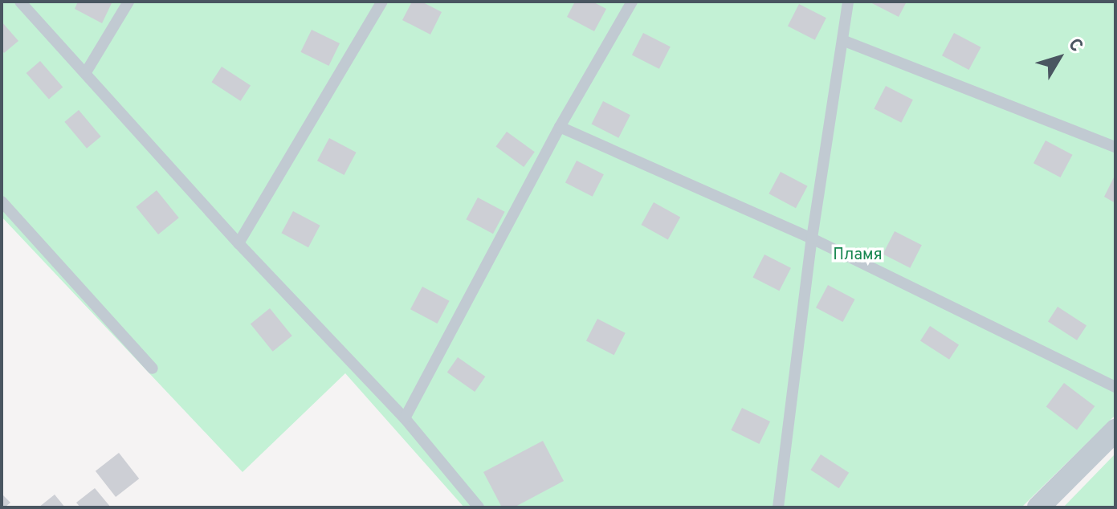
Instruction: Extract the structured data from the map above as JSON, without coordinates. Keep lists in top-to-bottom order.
{
  "parks": ["Пламя"],
  "north": "top right"
}
